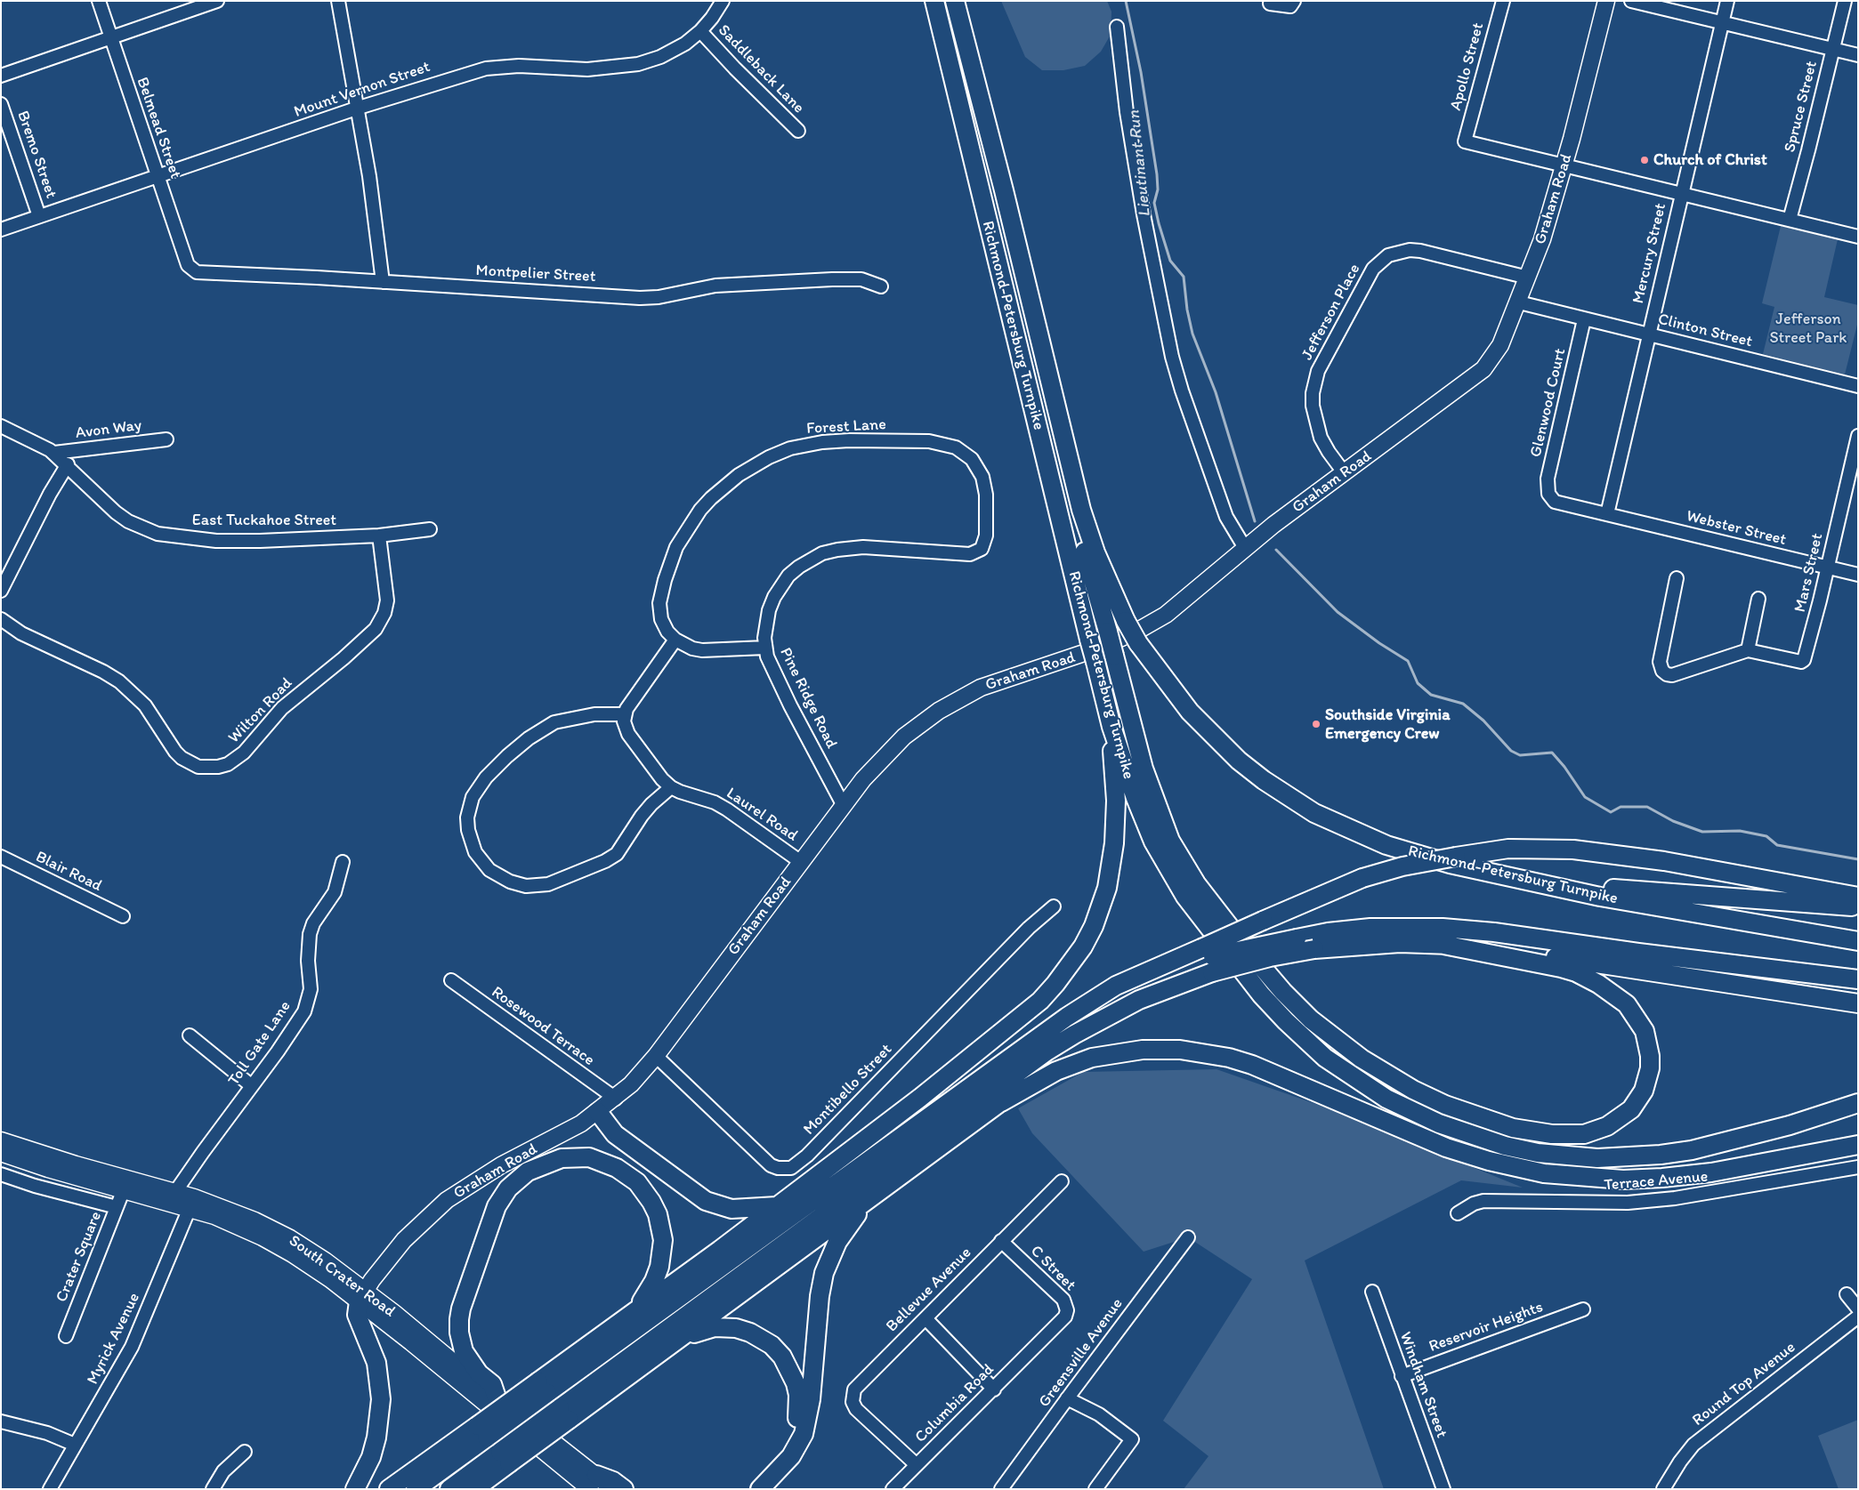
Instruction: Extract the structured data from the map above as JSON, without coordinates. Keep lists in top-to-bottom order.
{
  "streets": {
    "highway": ["Richmond-Petersburg Turnpike"],
    "main road": ["Graham Road", "South Crater Road"],
    "street": [
      "Apollo Street",
      "Saddleback Lane",
      "Mount Vernon Street",
      "Spruce Street",
      "Belmead Street",
      "Bremo Street",
      "Mercury Street",
      "Montpelier Street",
      "Jefferson Place",
      "Clinton Street",
      "Glenwood Court",
      "Forest Lane",
      "Avon Way",
      "East Tuckahoe Street",
      "Webster Street",
      "Mars Street",
      "Pine Ridge Road",
      "Wilton Road",
      "Laurel Road",
      "Blair Road",
      "Rosewood Terrace",
      "Toll Gate Lane",
      "Montibello Street",
      "Terrace Avenue",
      "Crater Square",
      "C Street",
      "Bellevue Avenue",
      "Reservoir Heights",
      "Myrick Avenue",
      "Greensville Avenue",
      "Round Top Avenue",
      "Windham Street",
      "Columbia Road"
    ]
  },
  "crossings": [
    ["Apollo Street", "Graham Road"],
    ["Saddleback Lane", "Mount Vernon Street"],
    ["Mount Vernon Street", "Belmead Street"],
    ["Mount Vernon Street", "Bremo Street"],
    ["Belmead Street", "Montpelier Street"],
    ["Graham Road", "Jefferson Place"],
    ["Graham Road", "Clinton Street"],
    ["Graham Road", "Pine Ridge Road"],
    ["Graham Road", "Laurel Road"],
    ["Graham Road", "Rosewood Terrace"],
    ["Graham Road", "Montibello Street"],
    ["Graham Road", "South Crater Road"],
    ["Mercury Street", "Clinton Street"],
    ["Mercury Street", "Webster Street"],
    ["Clinton Street", "Glenwood Court"],
    ["Glenwood Court", "Webster Street"],
    ["Forest Lane", "Pine Ridge Road"],
    ["Avon Way", "East Tuckahoe Street"],
    ["East Tuckahoe Street", "Wilton Road"],
    ["Webster Street", "Mars Street"],
    ["Toll Gate Lane", "South Crater Road"],
    ["Crater Square", "South Crater Road"],
    ["C Street", "Bellevue Avenue"],
    ["C Street", "Columbia Road"],
    ["South Crater Road", "Myrick Avenue"],
    ["Bellevue Avenue", "Columbia Road"],
    ["Reservoir Heights", "Windham Street"]
  ],
  "water": ["Lieutinant Run"],
  "parks": ["Jefferson Street Park"],
  "places": ["Church of Christ", "Southside Virginia Emergency Crew"]
}
